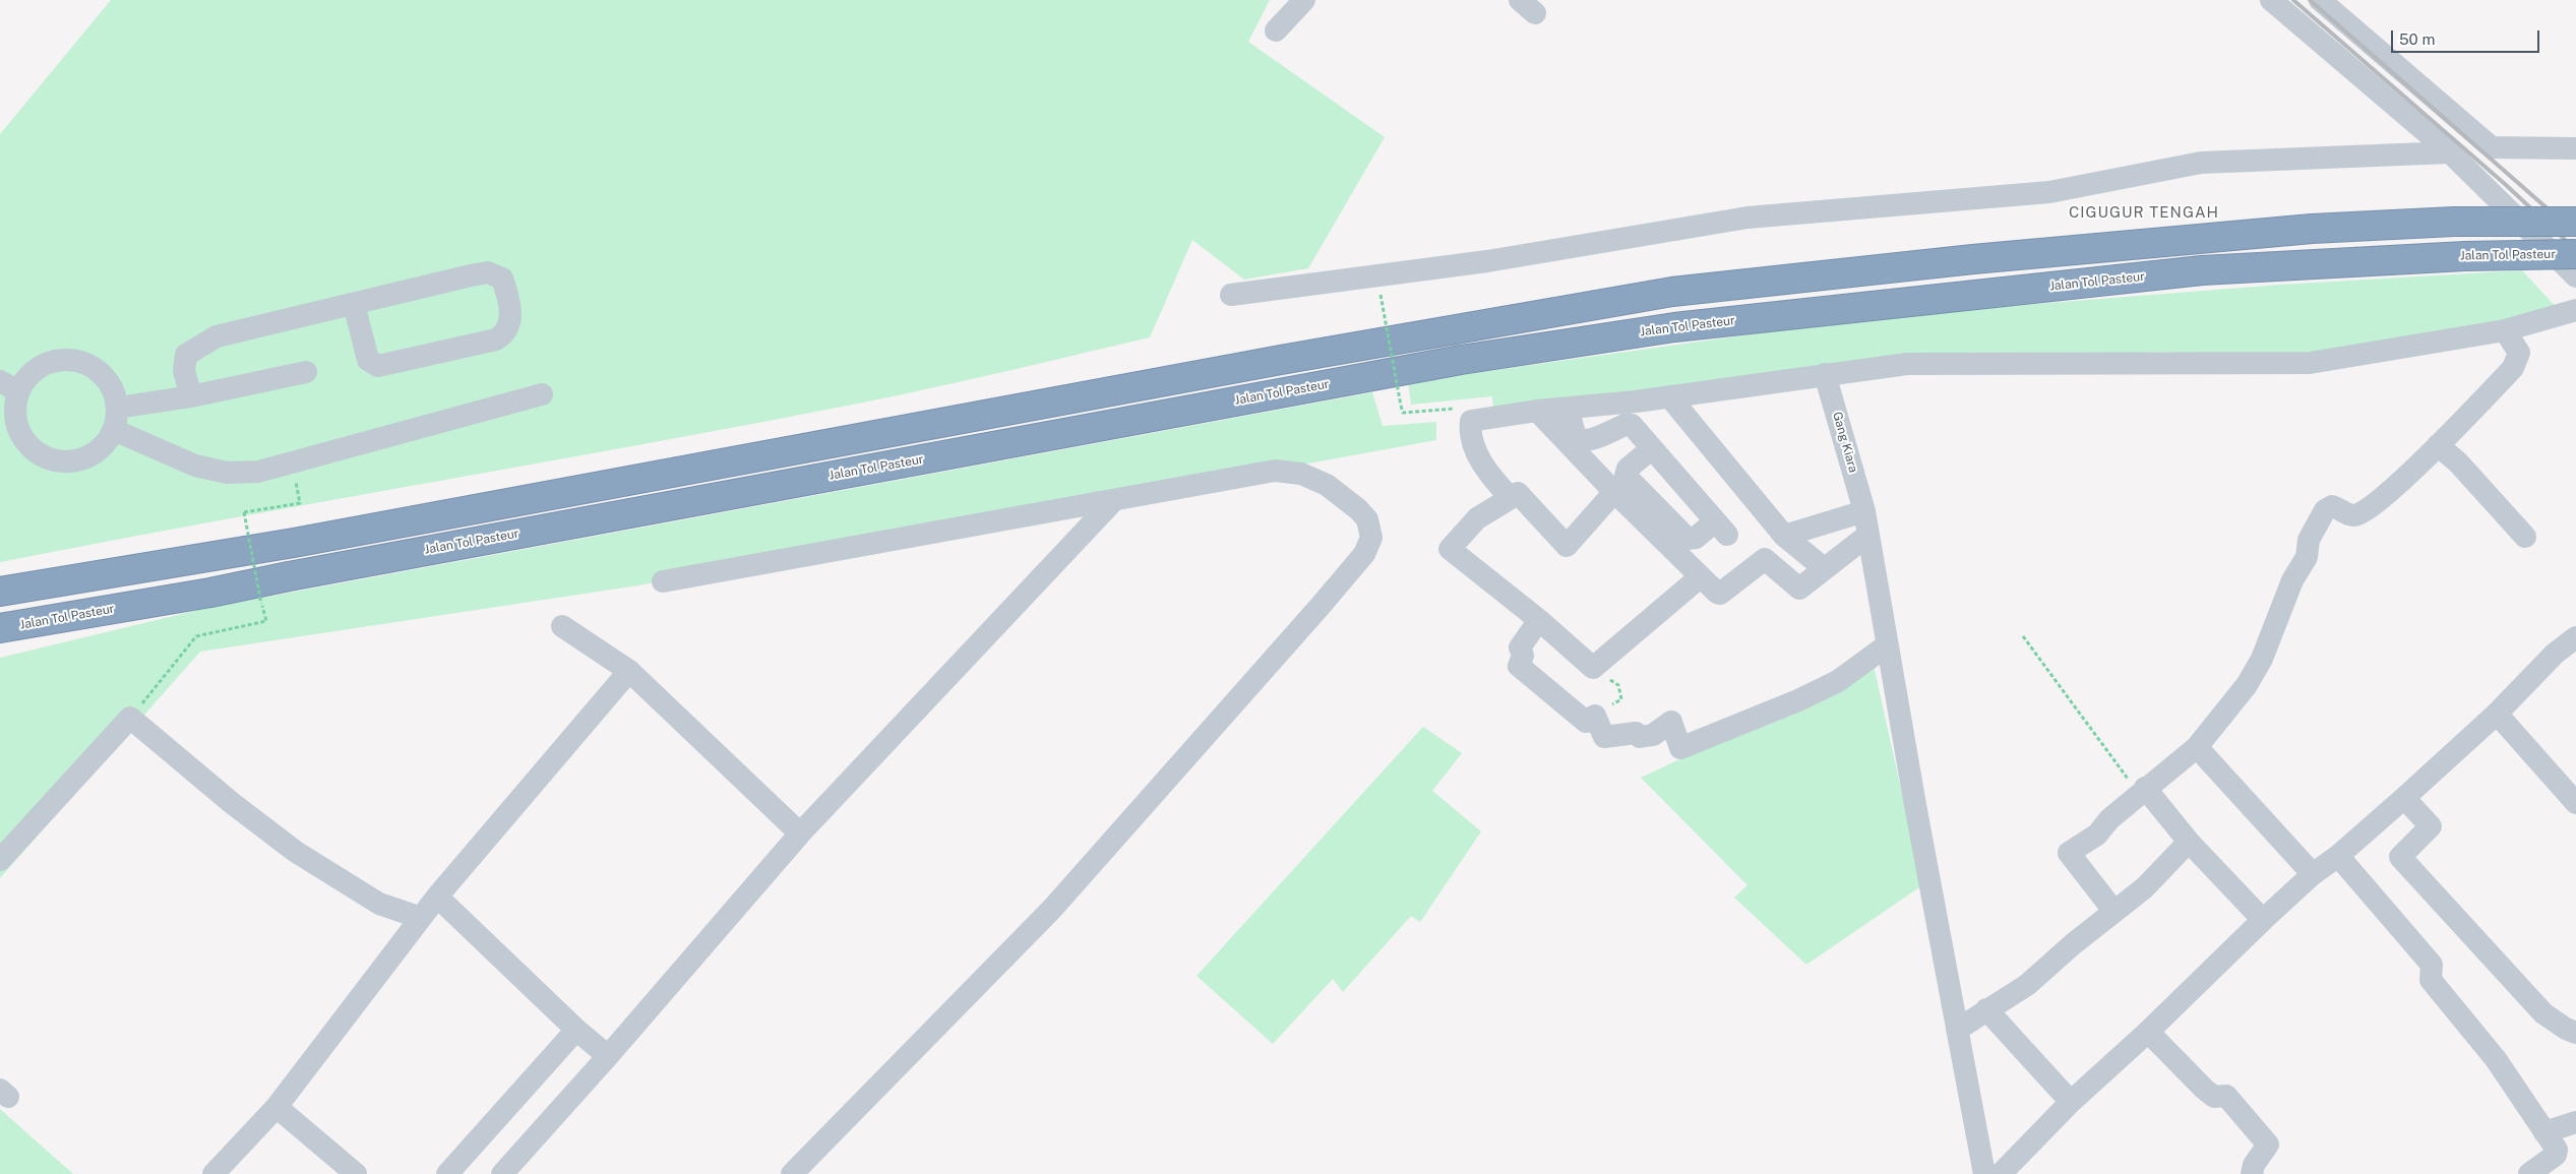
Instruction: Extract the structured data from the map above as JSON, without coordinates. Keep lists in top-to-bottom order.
{
  "streets": {
    "highway": ["Jalan Tol Pasteur"],
    "street": ["Gang Kiara"]
  },
  "districts": ["CIGUGUR TENGAH"],
  "scale_bar": "50 m"
}
